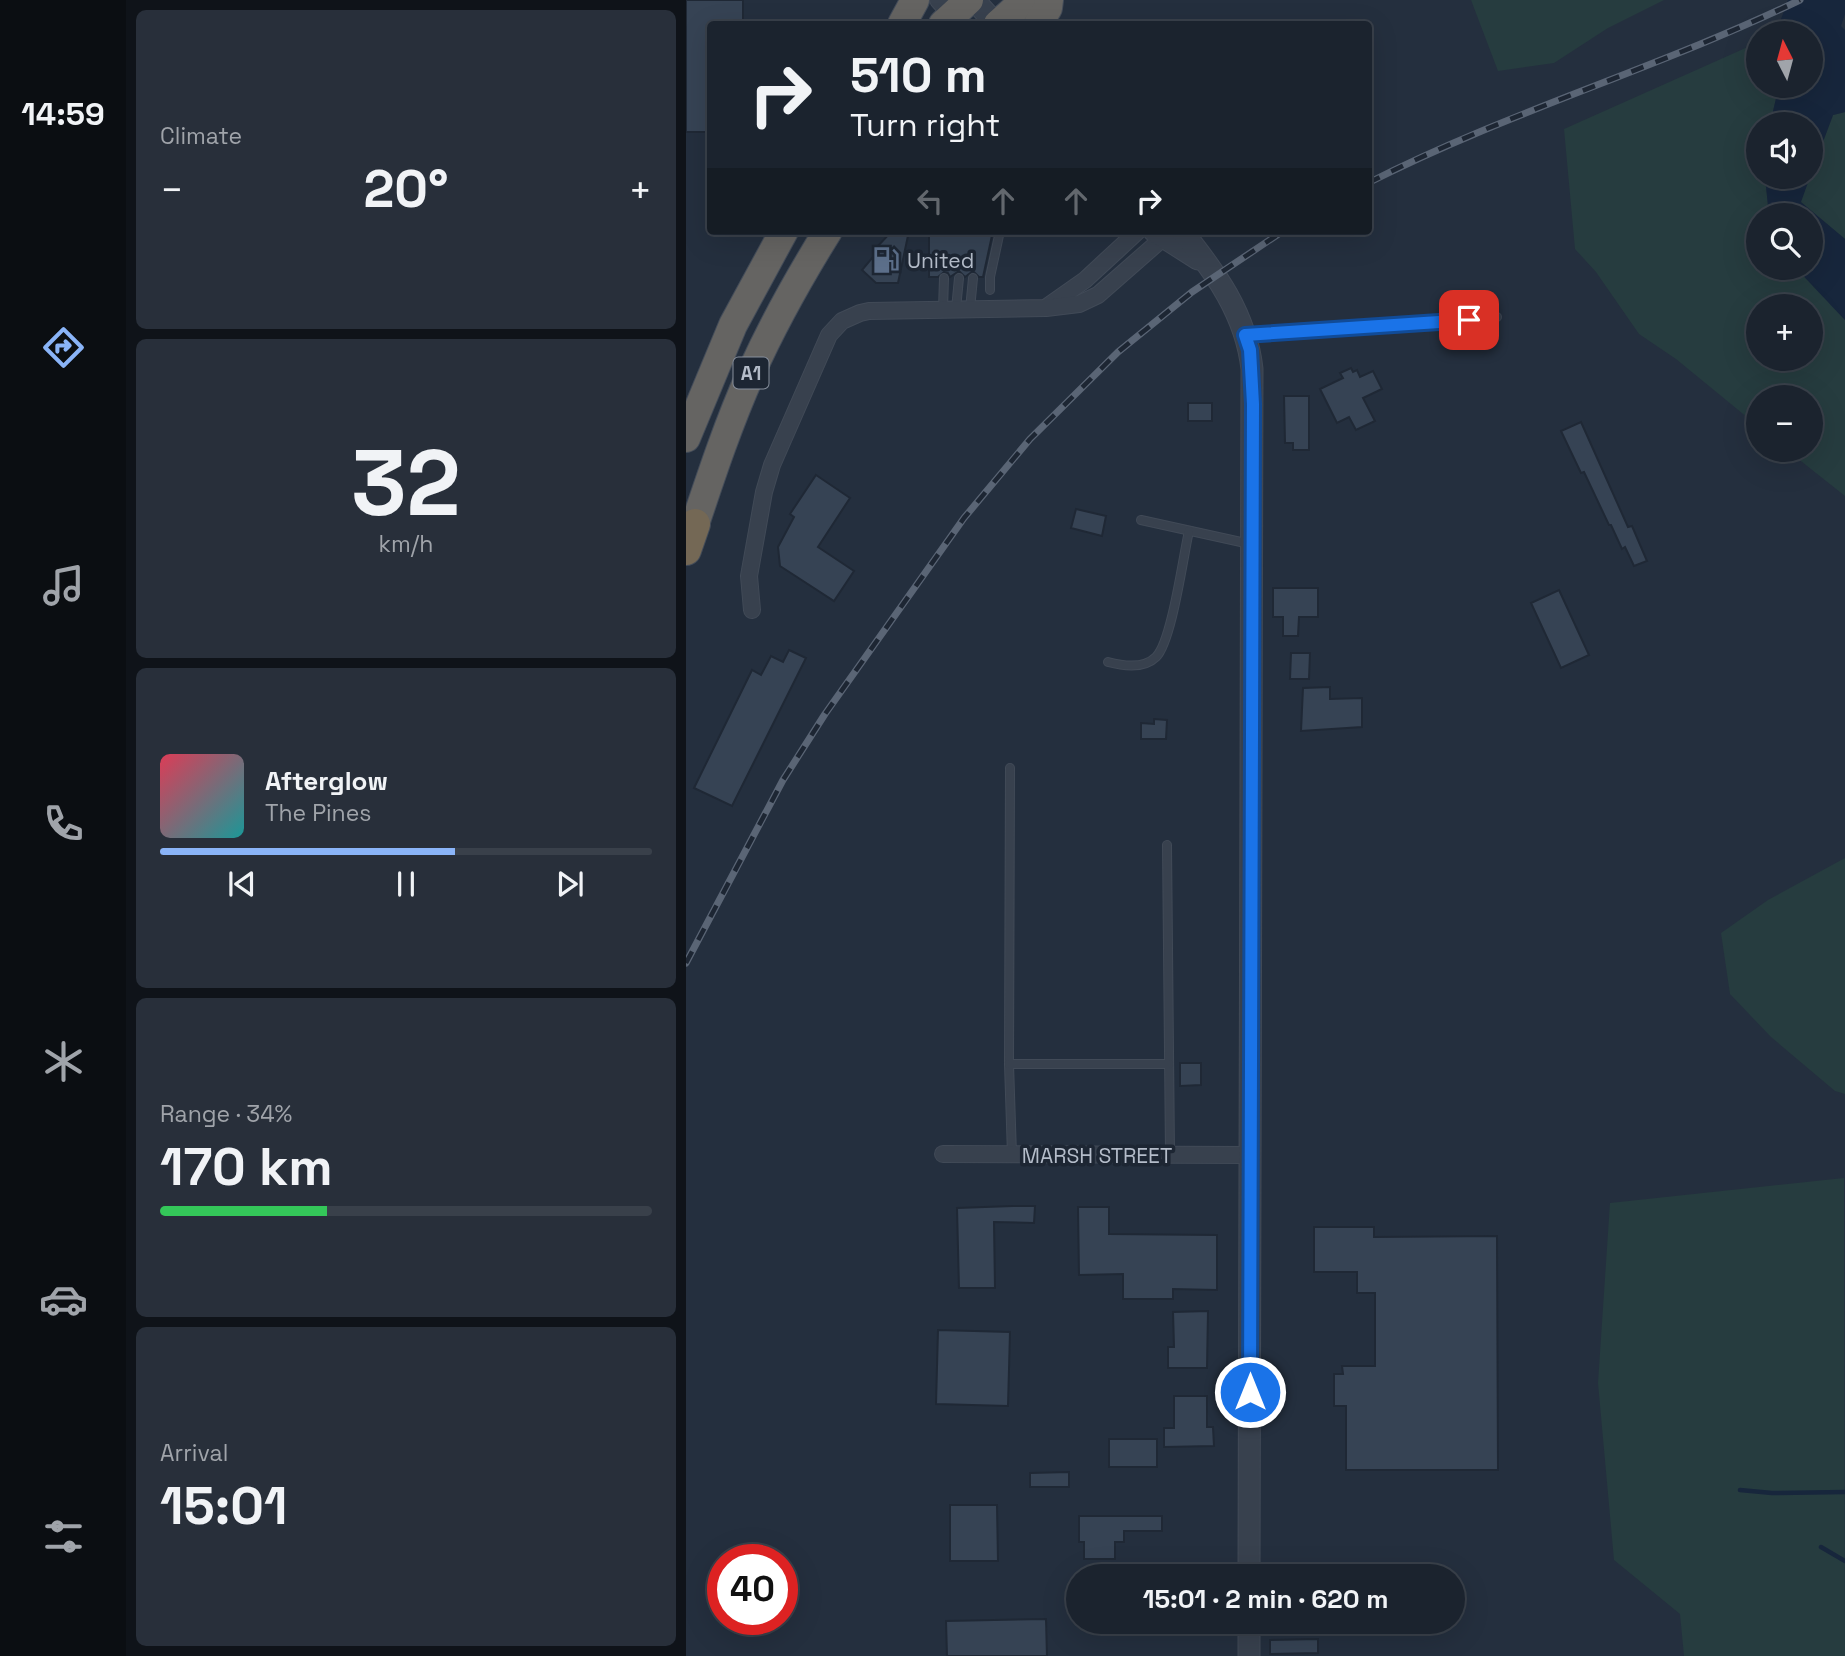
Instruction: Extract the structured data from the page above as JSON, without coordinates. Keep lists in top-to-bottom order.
{
  "streets": {
    "highway": ["A1"],
    "street": ["MARSH STREET"]
  },
  "places": {
    "fuel station": ["United"]
  },
  "north": "top",
  "page": {
    "tabs": "14:59",
    "tile": [
      "Climate",
      ["32", "km/h"],
      ["Range · 34%", "170 km"],
      ["Arrival", "15:01"]
    ],
    "map_buttons": ["+", "−"],
    "turn": ["510 m", "Turn right"],
    "heat": ["−", "20°", "+"],
    "song": ["Afterglow", "The Pines"],
    "limit": "40",
    "trip": "15:01 · 2 min · 620 m"
  }
}
